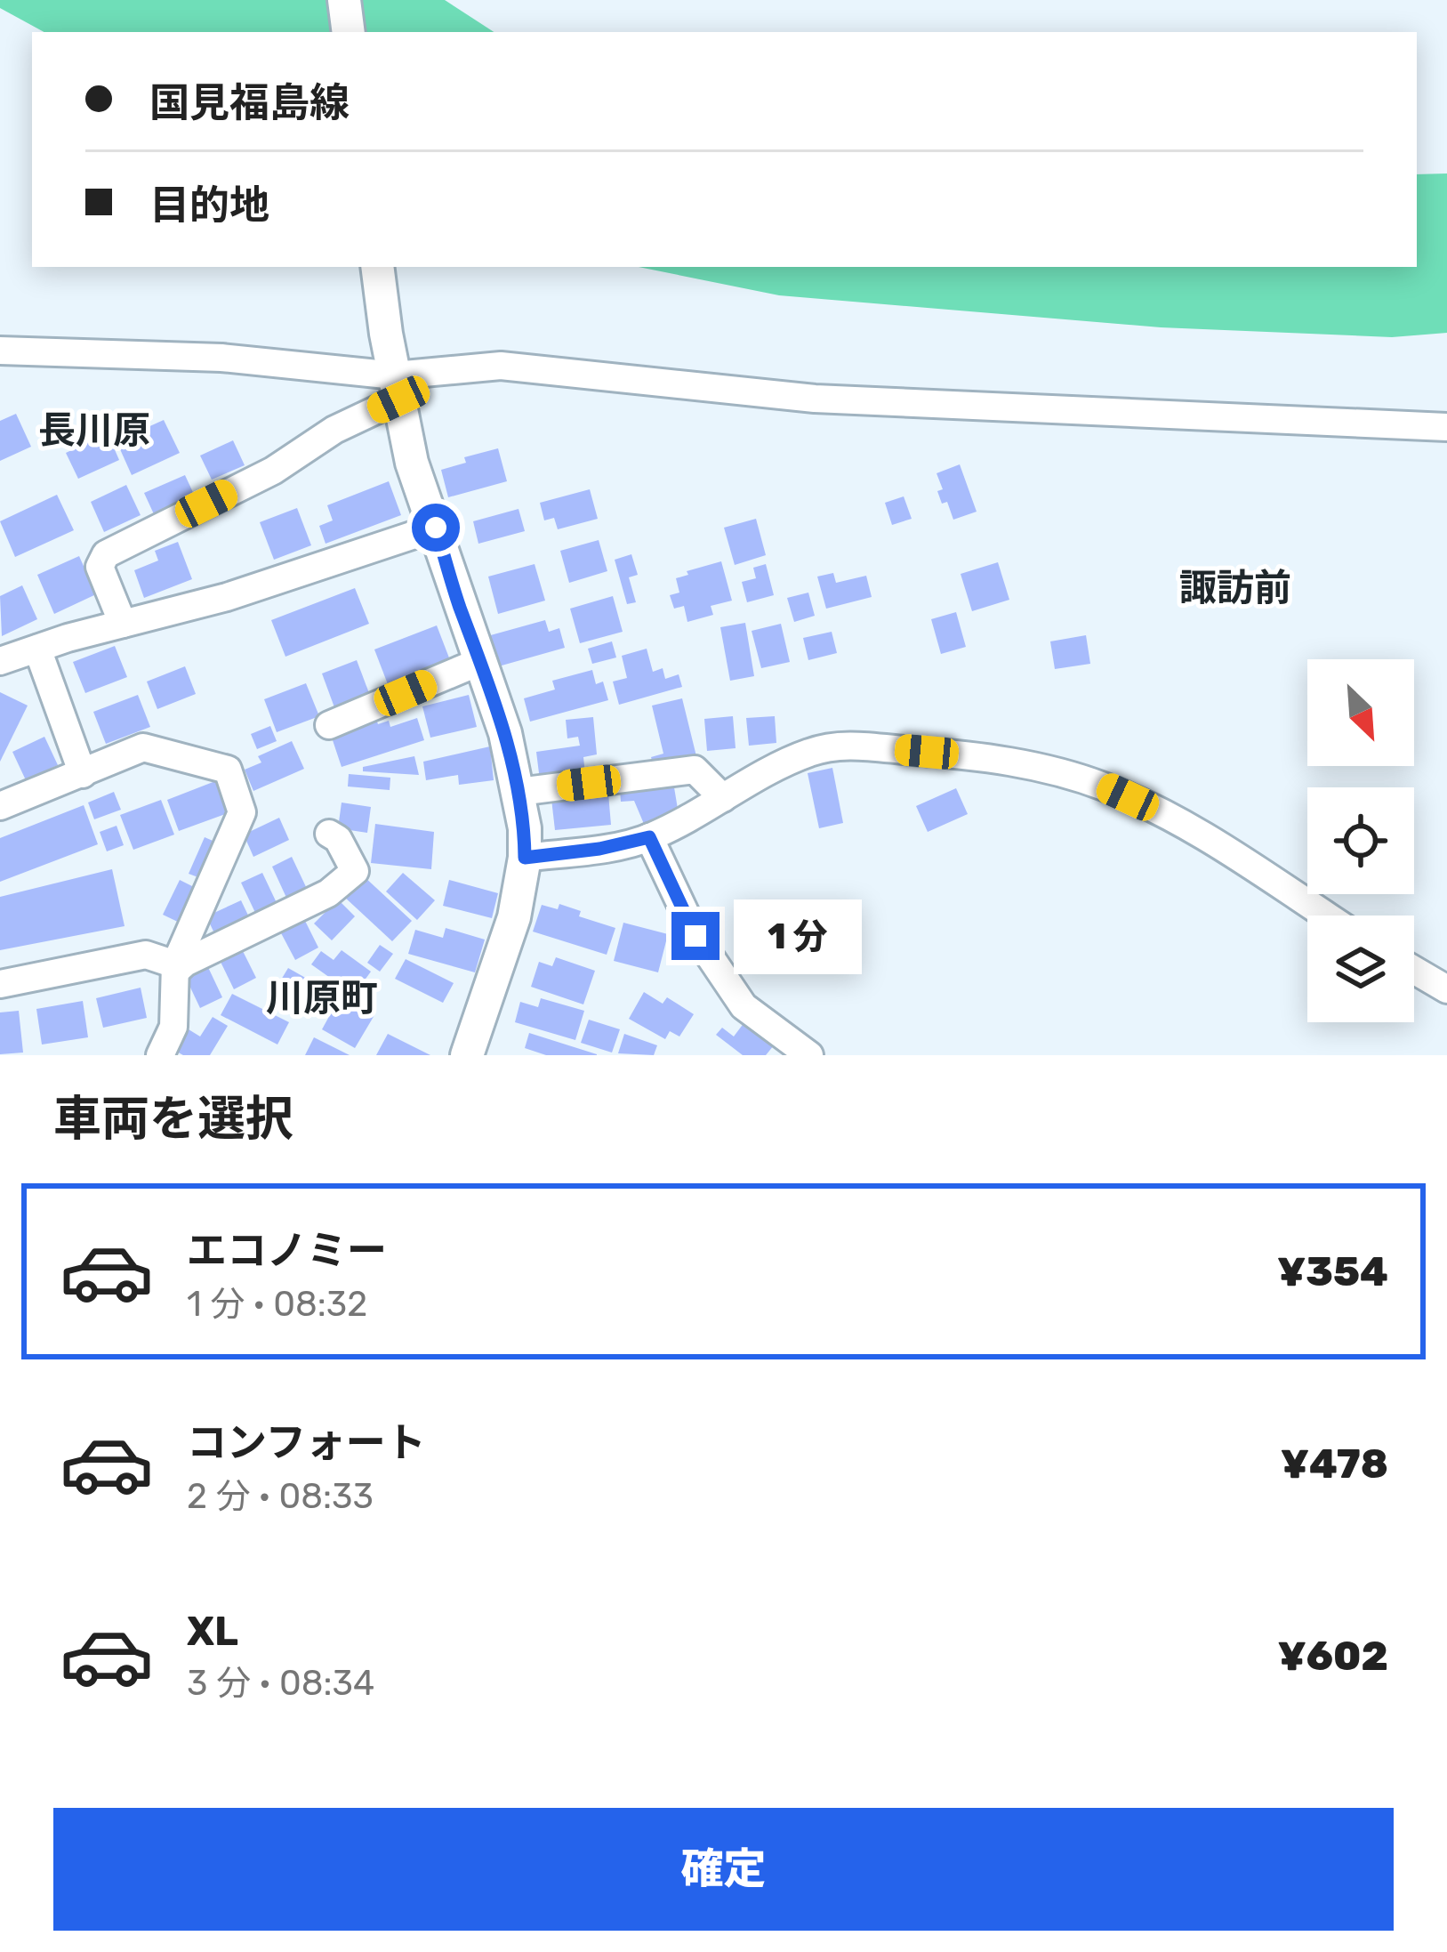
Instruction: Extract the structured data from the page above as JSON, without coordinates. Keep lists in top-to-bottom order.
{
  "districts": ["長川原", "諏訪前", "川原町"],
  "north": "bottom right",
  "page": {
    "banner": ["国見福島線", "目的地"],
    "bubble": "1 分",
    "heading": "車両を選択",
    "list": [
      {
        "name": "エコノミー",
        "note": "1 分 · 08:32",
        "value": "¥354"
      },
      {
        "name": "コンフォート",
        "note": "2 分 · 08:33",
        "value": "¥478"
      },
      {
        "name": "XL",
        "note": "3 分 · 08:34",
        "value": "¥602"
      }
    ],
    "buttons": "確定"
  }
}
